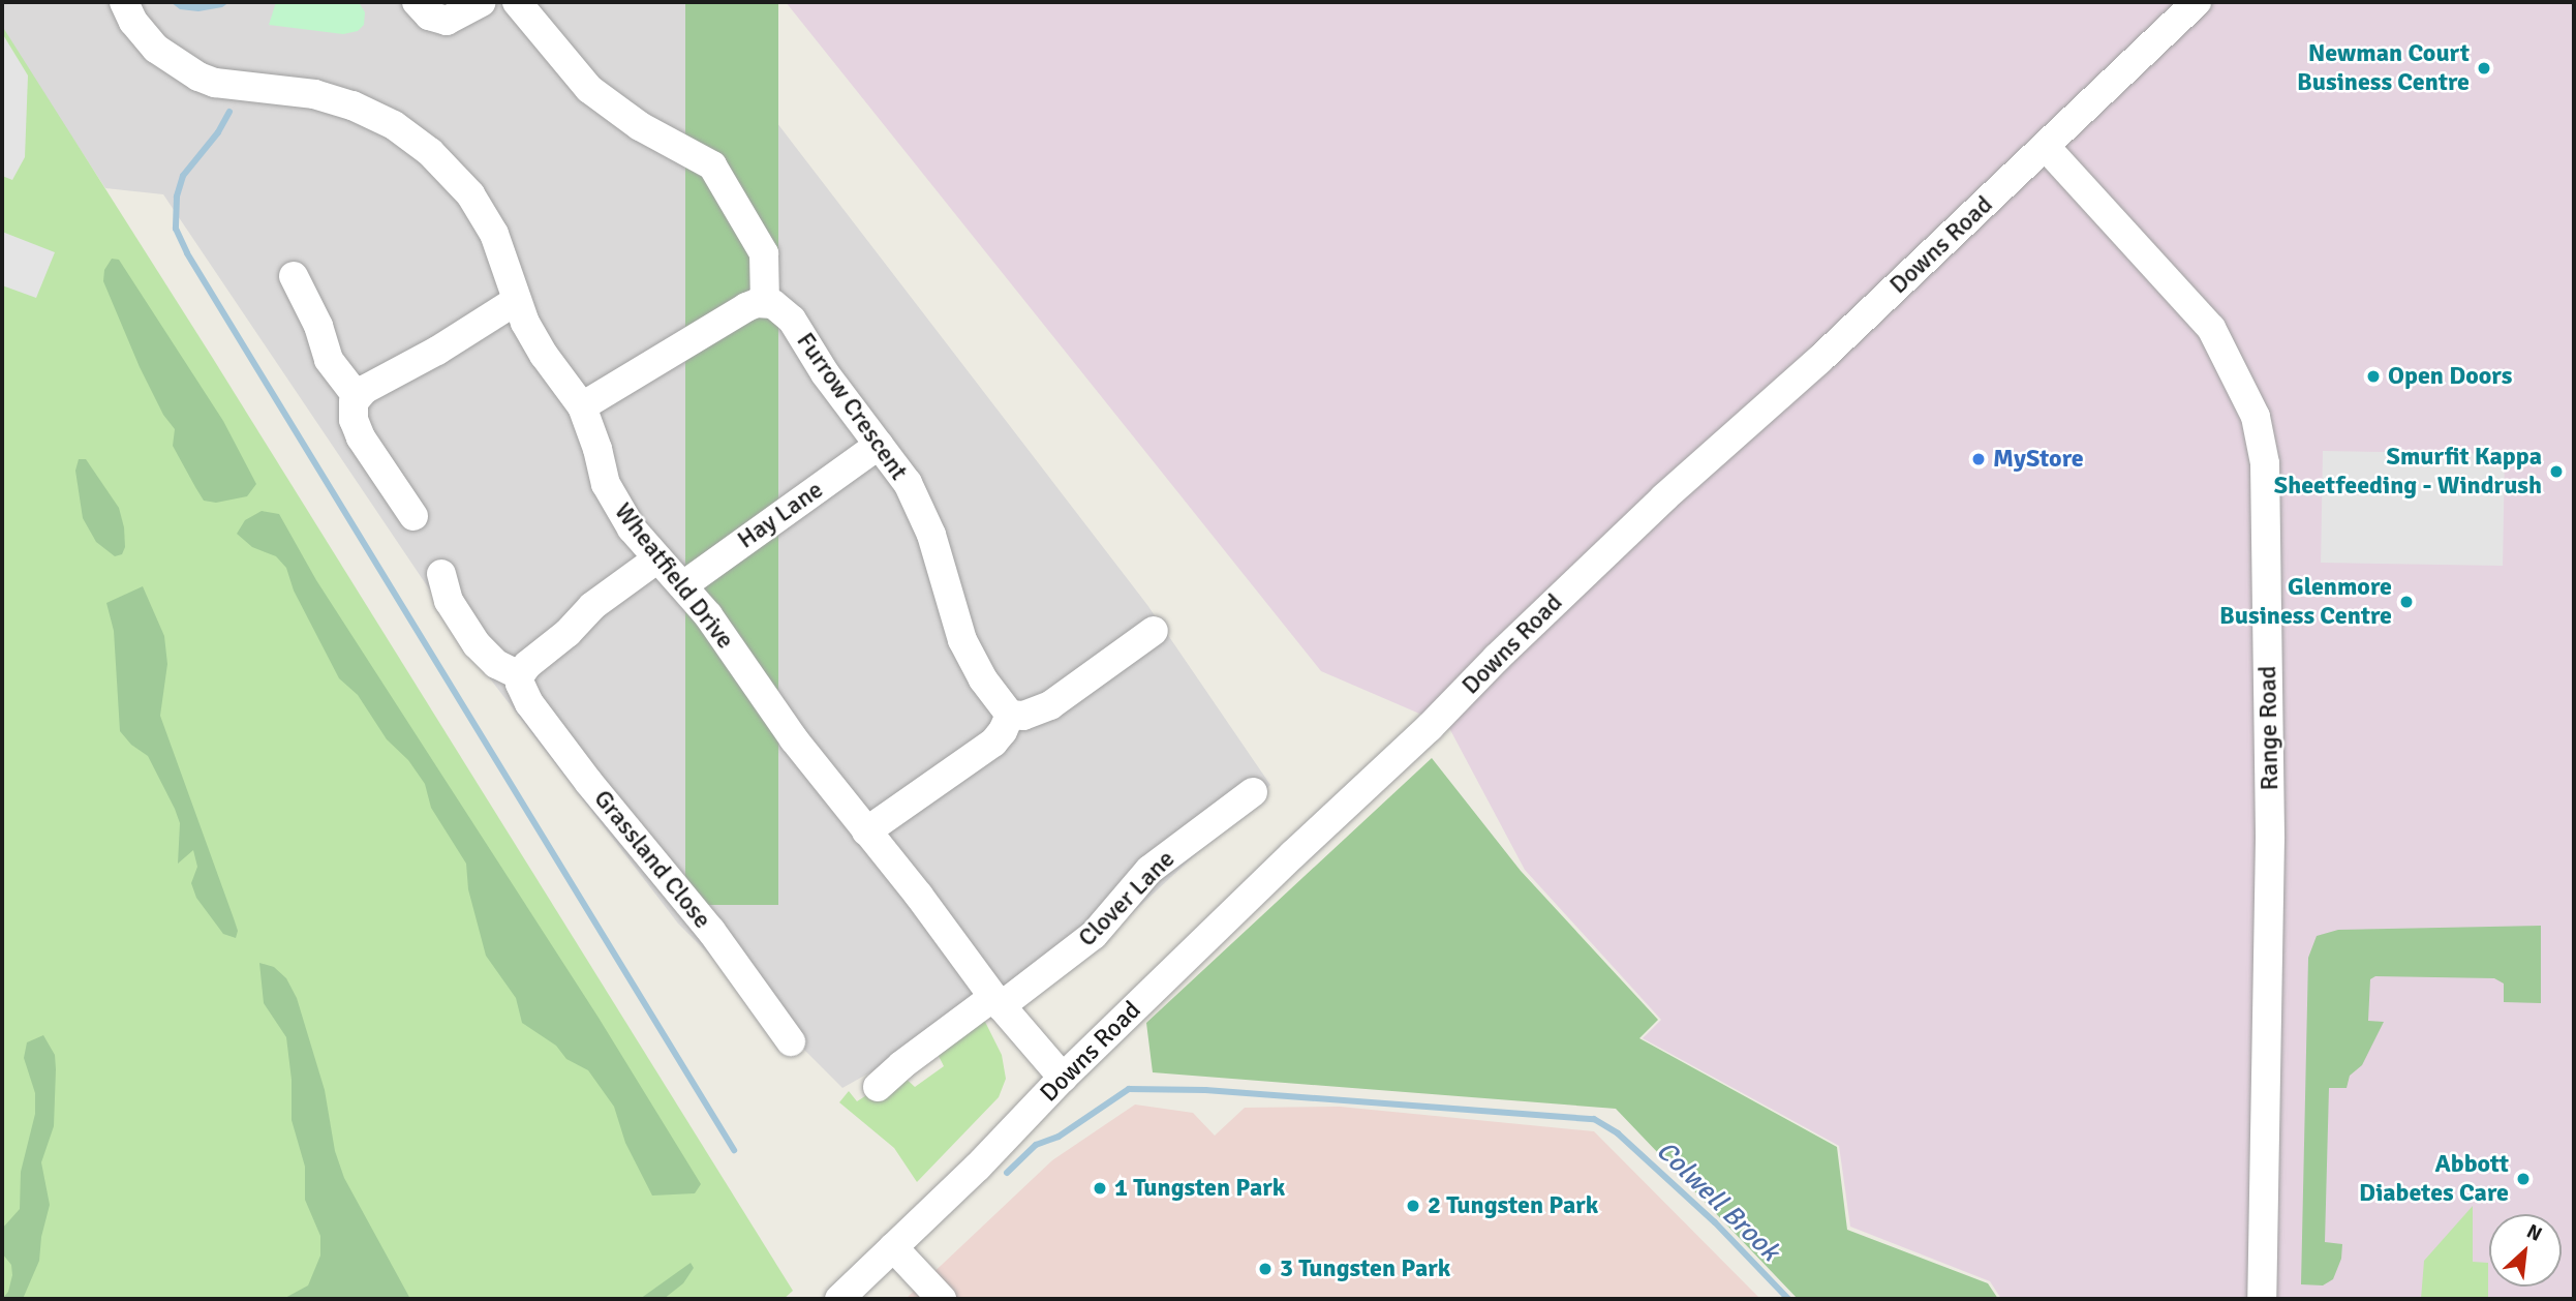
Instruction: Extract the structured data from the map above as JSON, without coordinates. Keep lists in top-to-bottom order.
{
  "streets": {
    "street": [
      "Downs Road",
      "Furrow Crescent",
      "Hay Lane",
      "Wheatfield Drive",
      "Range Road",
      "Grassland Close",
      "Clover Lane"
    ]
  },
  "crossings": [
    ["Downs Road", "Wheatfield Drive"],
    ["Downs Road", "Range Road"],
    ["Furrow Crescent", "Hay Lane"],
    ["Hay Lane", "Wheatfield Drive"],
    ["Wheatfield Drive", "Clover Lane"]
  ],
  "water": ["Colwell Brook"],
  "places": [
    "Newman Court Business Centre",
    "Open Doors",
    "MyStore",
    "Smurfit Kappa Sheetfeeding - Windrush",
    "Glenmore Business Centre",
    "Abbott Diabetes Care",
    "1 Tungsten Park",
    "2 Tungsten Park",
    "3 Tungsten Park"
  ],
  "north": "top right"
}
